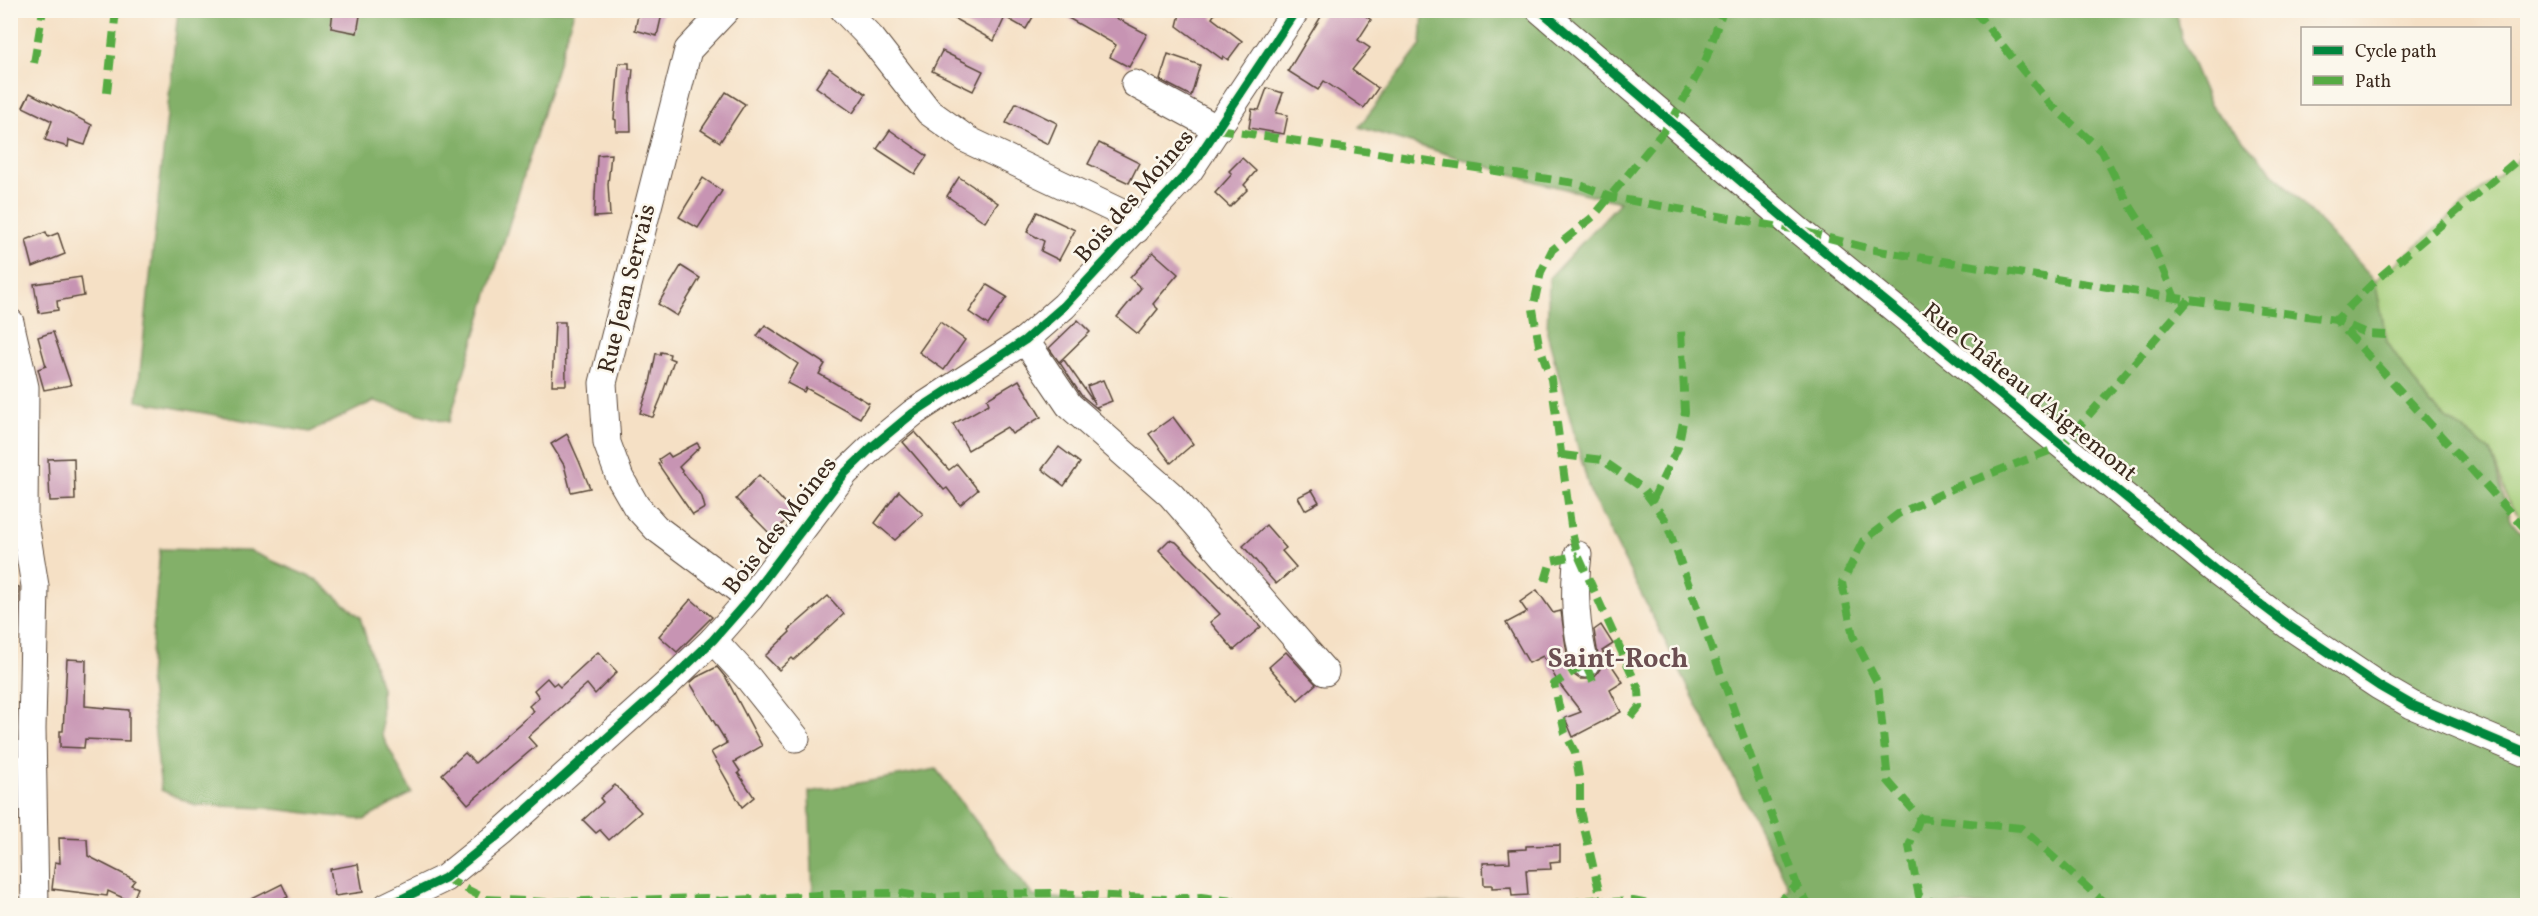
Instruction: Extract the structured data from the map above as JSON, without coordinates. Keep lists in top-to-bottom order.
{
  "streets": {
    "street": ["Bois des Moines", "Rue Jean Servais", "Rue Château d'Aigremont"]
  },
  "crossings": [
    ["Bois des Moines", "Rue Jean Servais"]
  ],
  "districts": ["Saint-Roch"],
  "legend": ["Cycle path", "Path"]
}
